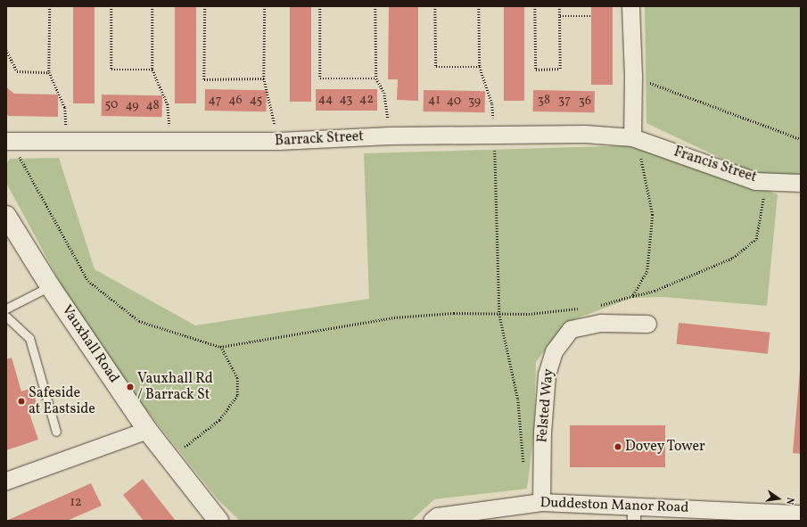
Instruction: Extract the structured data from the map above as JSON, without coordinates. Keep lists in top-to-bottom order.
{
  "streets": {
    "main road": ["Vauxhall Road"],
    "street": [
      "Barrack Street",
      "Francis Street",
      "Felsted Way",
      "Duddeston Manor Road"
    ]
  },
  "crossings": [
    ["Barrack Street", "Francis Street"],
    ["Felsted Way", "Duddeston Manor Road"]
  ],
  "places": ["Vauxhall Rd / Barrack St", "Safeside at Eastside", "Dovey Tower"],
  "house_numbers": [
    "44",
    "43",
    "42",
    "47",
    "46",
    "45",
    "41",
    "38",
    "37",
    "40",
    "39",
    "36",
    "50",
    "49",
    "48",
    "12"
  ],
  "north": "right"
}
